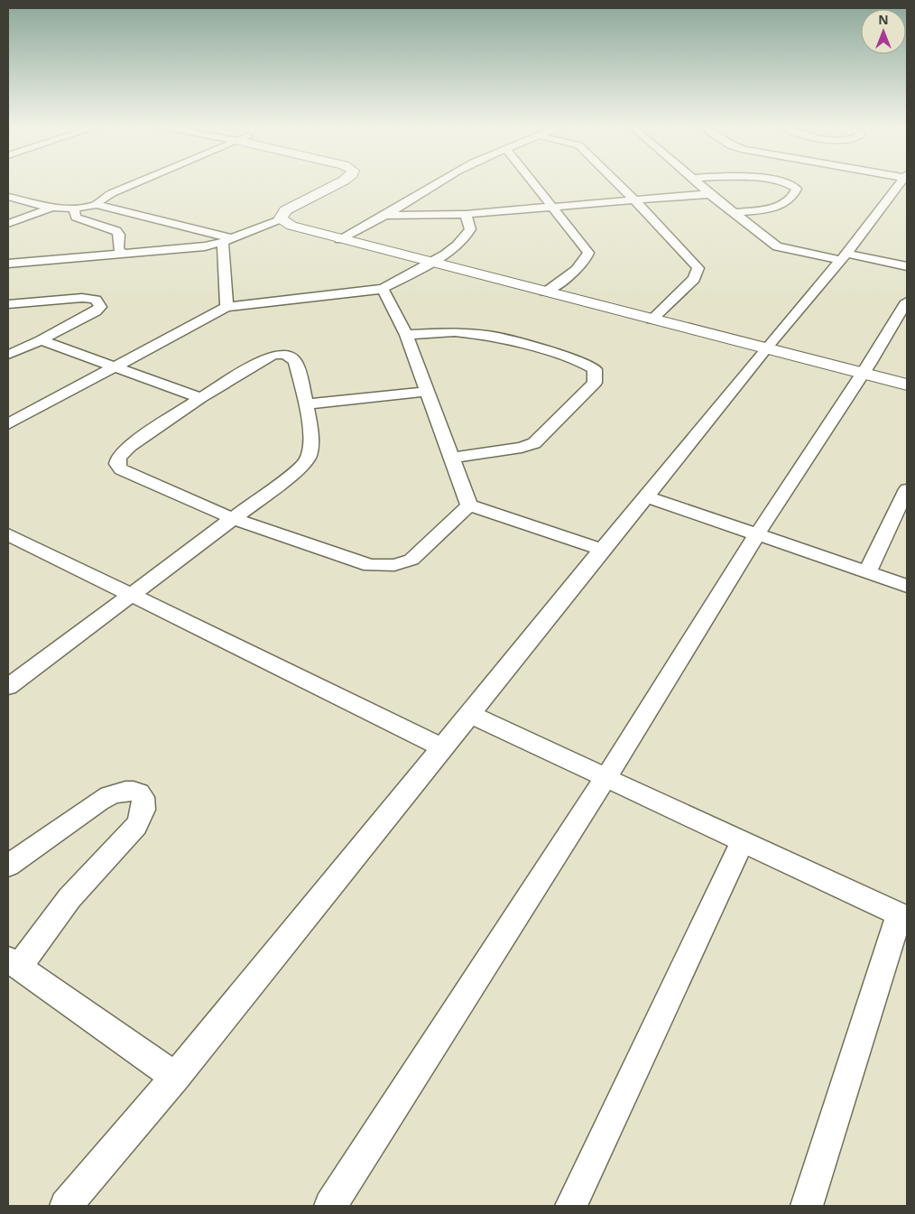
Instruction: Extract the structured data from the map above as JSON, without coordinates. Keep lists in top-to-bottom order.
{
  "north": "top"
}
